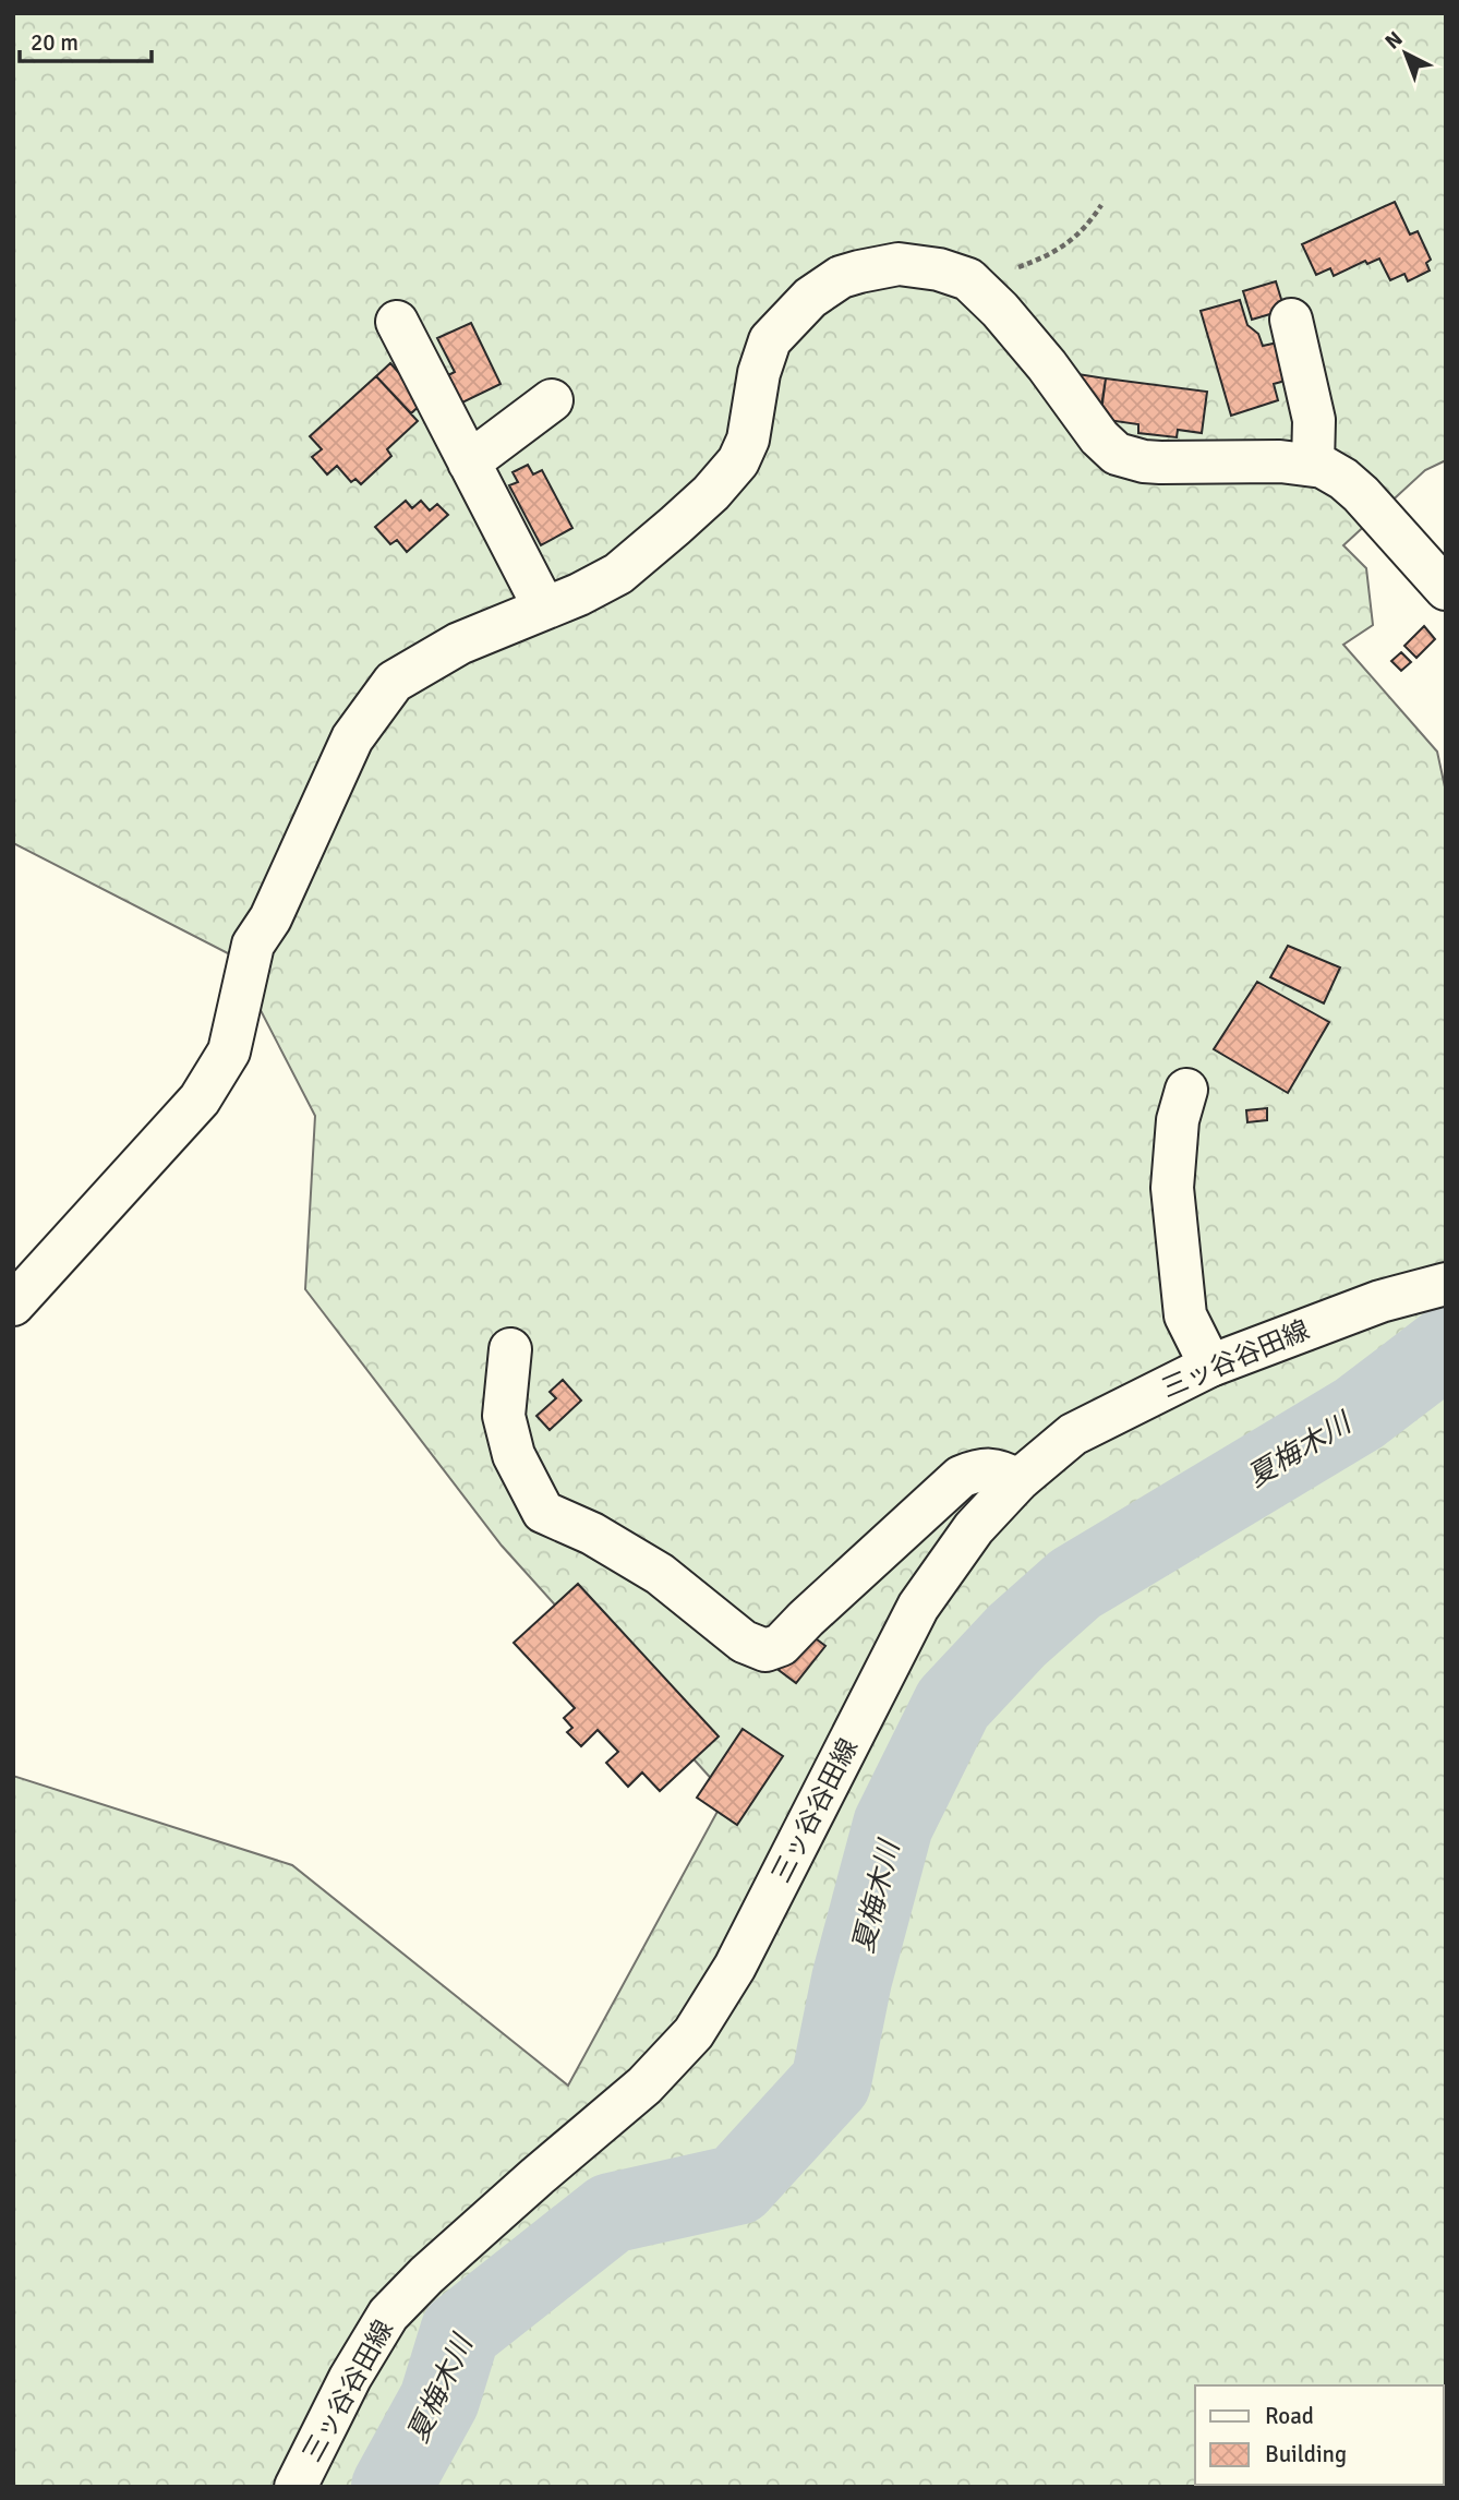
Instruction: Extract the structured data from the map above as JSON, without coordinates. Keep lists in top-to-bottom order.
{
  "streets": {
    "street": ["三ッ谷谷田線"]
  },
  "water": ["夏梅木川"],
  "legend": ["Road", "Building"],
  "scale_bar": "20 m",
  "north": "top left"
}
